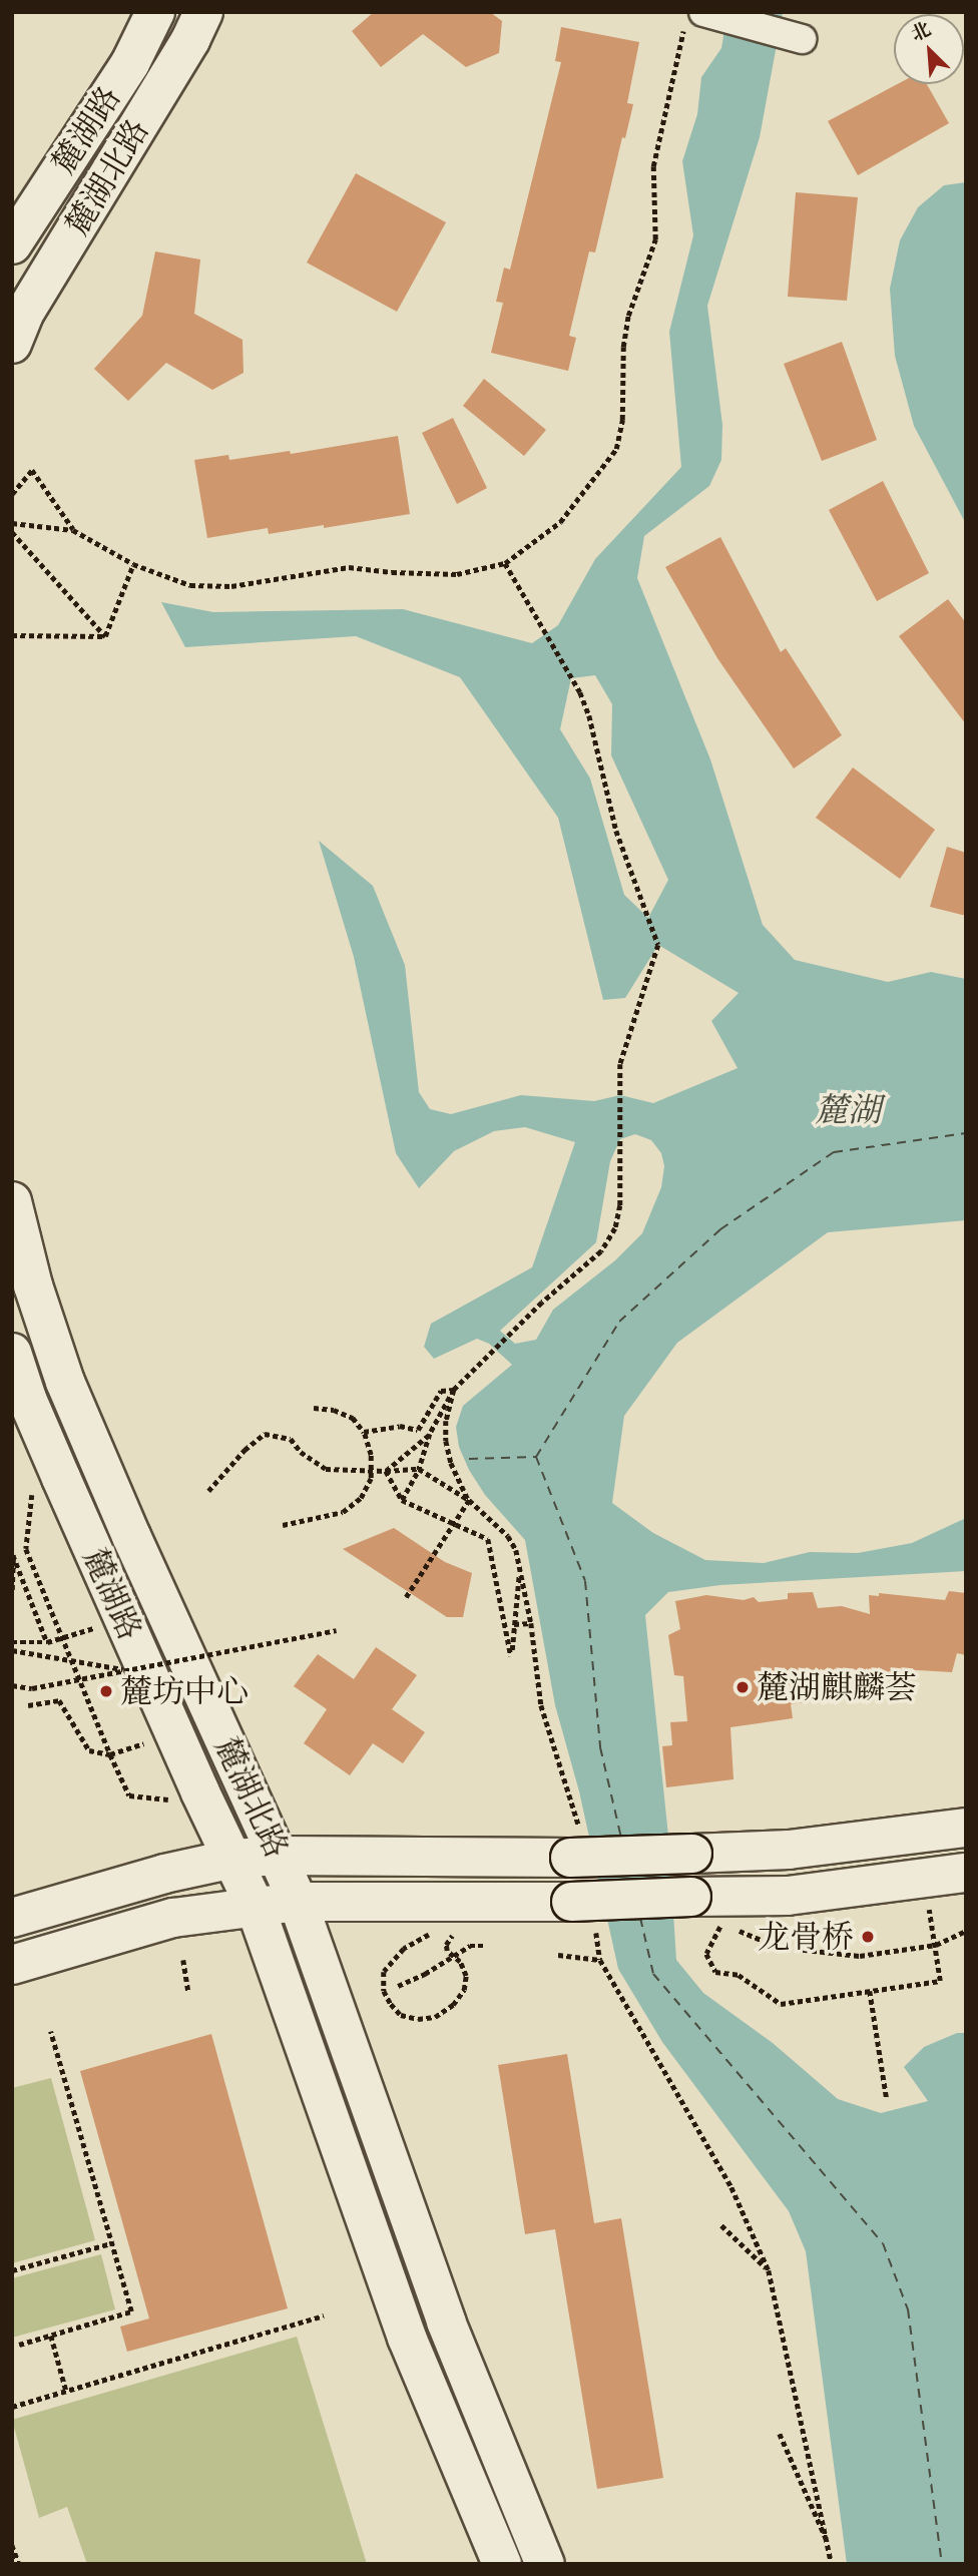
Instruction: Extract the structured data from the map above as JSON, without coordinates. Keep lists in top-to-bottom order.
{
  "streets": {
    "street": ["麓湖路", "麓湖北路"]
  },
  "water": ["麓湖"],
  "places": ["麓湖麒麟荟", "麓坊中心", "龙骨桥"],
  "north": "top left"
}
